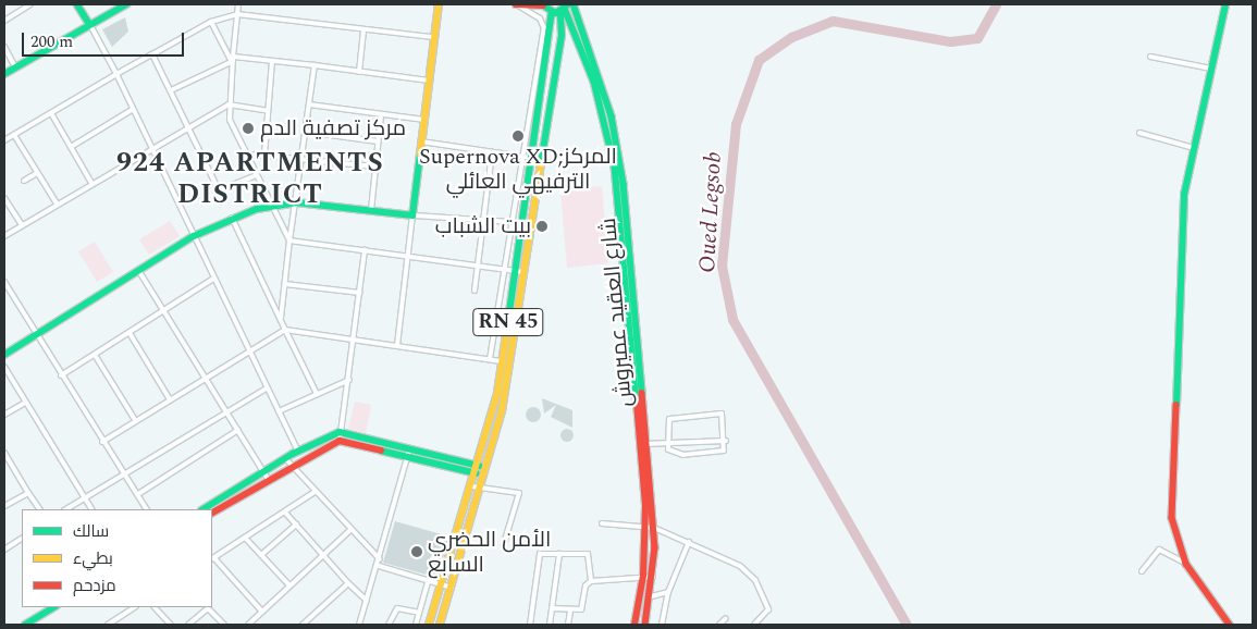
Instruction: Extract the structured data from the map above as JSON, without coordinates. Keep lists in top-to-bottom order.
{
  "streets": {
    "main road": ["شارع العقيد عميروش", "RN 45"]
  },
  "crossings": [
    ["شارع العقيد عميروش", "RN 45"]
  ],
  "districts": ["924 APARTMENTS DISTRICT"],
  "water": ["Oued Legsob"],
  "places": [
    "مركز تصفية الدم",
    "Supernova XD;المركز الترفيهي العائلي",
    "بيت الشباب",
    "الأمن الحضري السابع"
  ],
  "legend": ["سالك", "بطيء", "مزدحم"],
  "scale_bar": "200 m"
}
